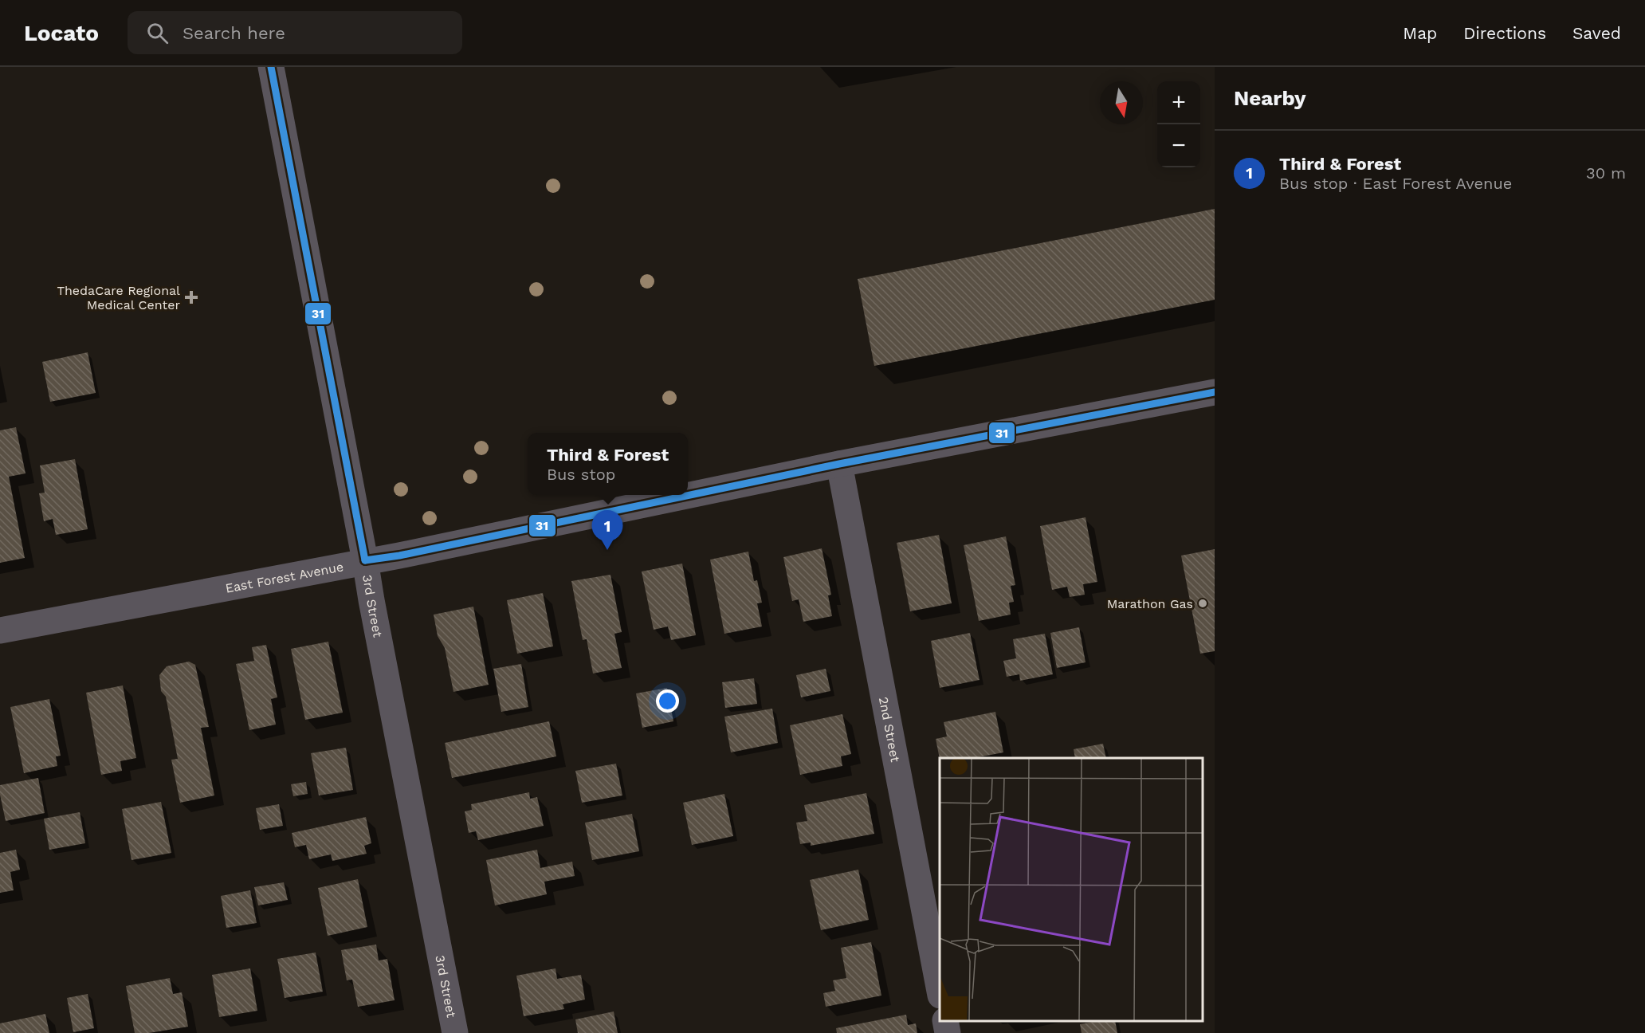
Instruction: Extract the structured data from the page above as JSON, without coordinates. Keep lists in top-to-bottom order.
{
  "streets": {
    "street": ["East Forest Avenue", "3rd Street", "2nd Street"]
  },
  "crossings": [
    ["East Forest Avenue", "3rd Street"],
    ["East Forest Avenue", "2nd Street"]
  ],
  "places": {
    "health": ["ThedaCare Regional Medical Center"],
    "other": ["Marathon Gas"]
  },
  "lines": ["transit line 31"],
  "north": "bottom",
  "page": {
    "header": "Locato",
    "search": "Search here",
    "nav": ["Map", "Directions", "Saved"],
    "heading": "Nearby",
    "map_buttons": ["+", "−"],
    "list": [
      {
        "mark": "1",
        "name": "Third & Forest",
        "note": "Bus stop · East Forest Avenue",
        "value": "30 m"
      }
    ],
    "popup": ["Third & Forest", "Bus stop"],
    "pins": "1"
  }
}
